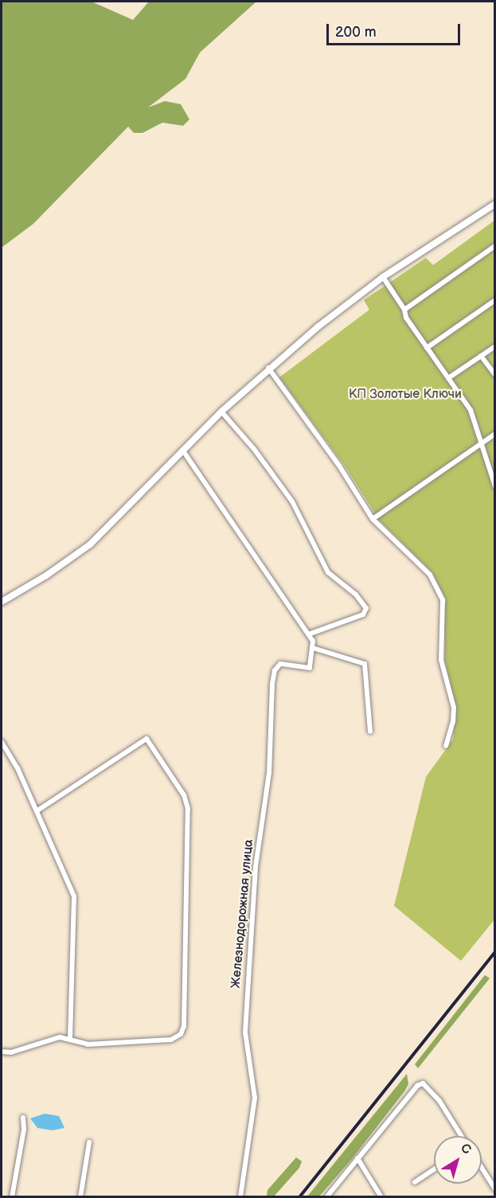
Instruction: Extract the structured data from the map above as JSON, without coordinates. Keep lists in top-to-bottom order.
{
  "streets": {
    "street": ["Железнодорожная улица"]
  },
  "parks": ["КП Золотые Ключи"],
  "scale_bar": "200 m",
  "north": "top right"
}
